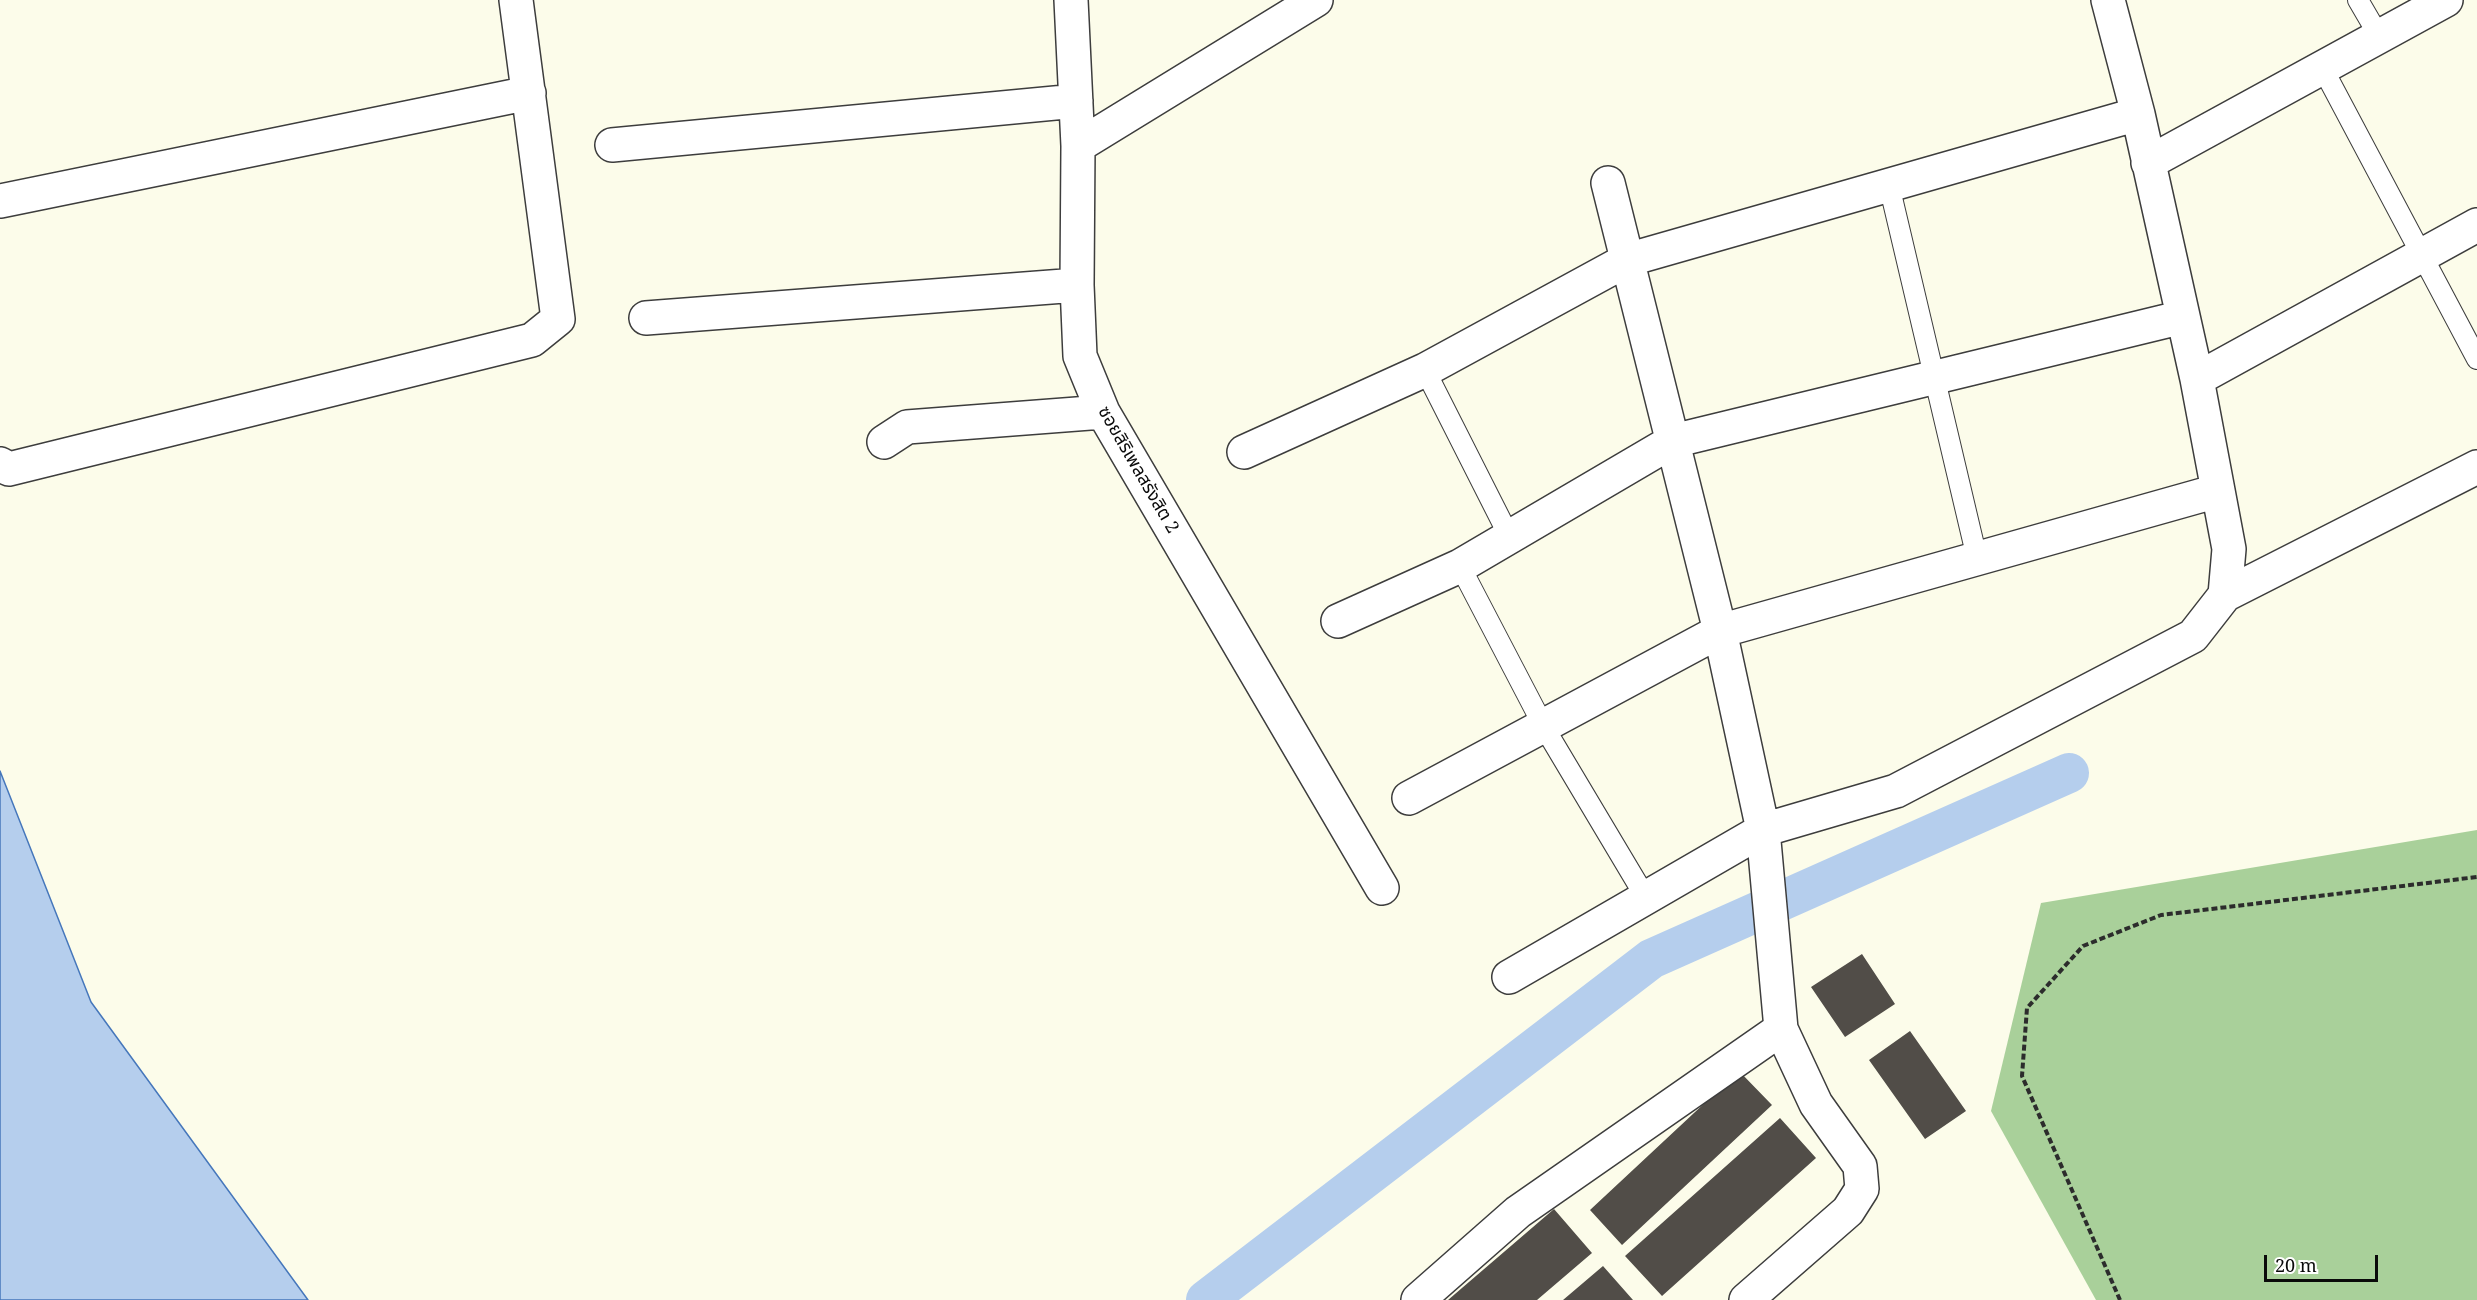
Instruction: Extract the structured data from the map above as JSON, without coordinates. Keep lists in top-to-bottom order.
{
  "streets": {
    "street": ["ซอยสิริเพลสรังสิต 2"]
  },
  "scale_bar": "20 m"
}
